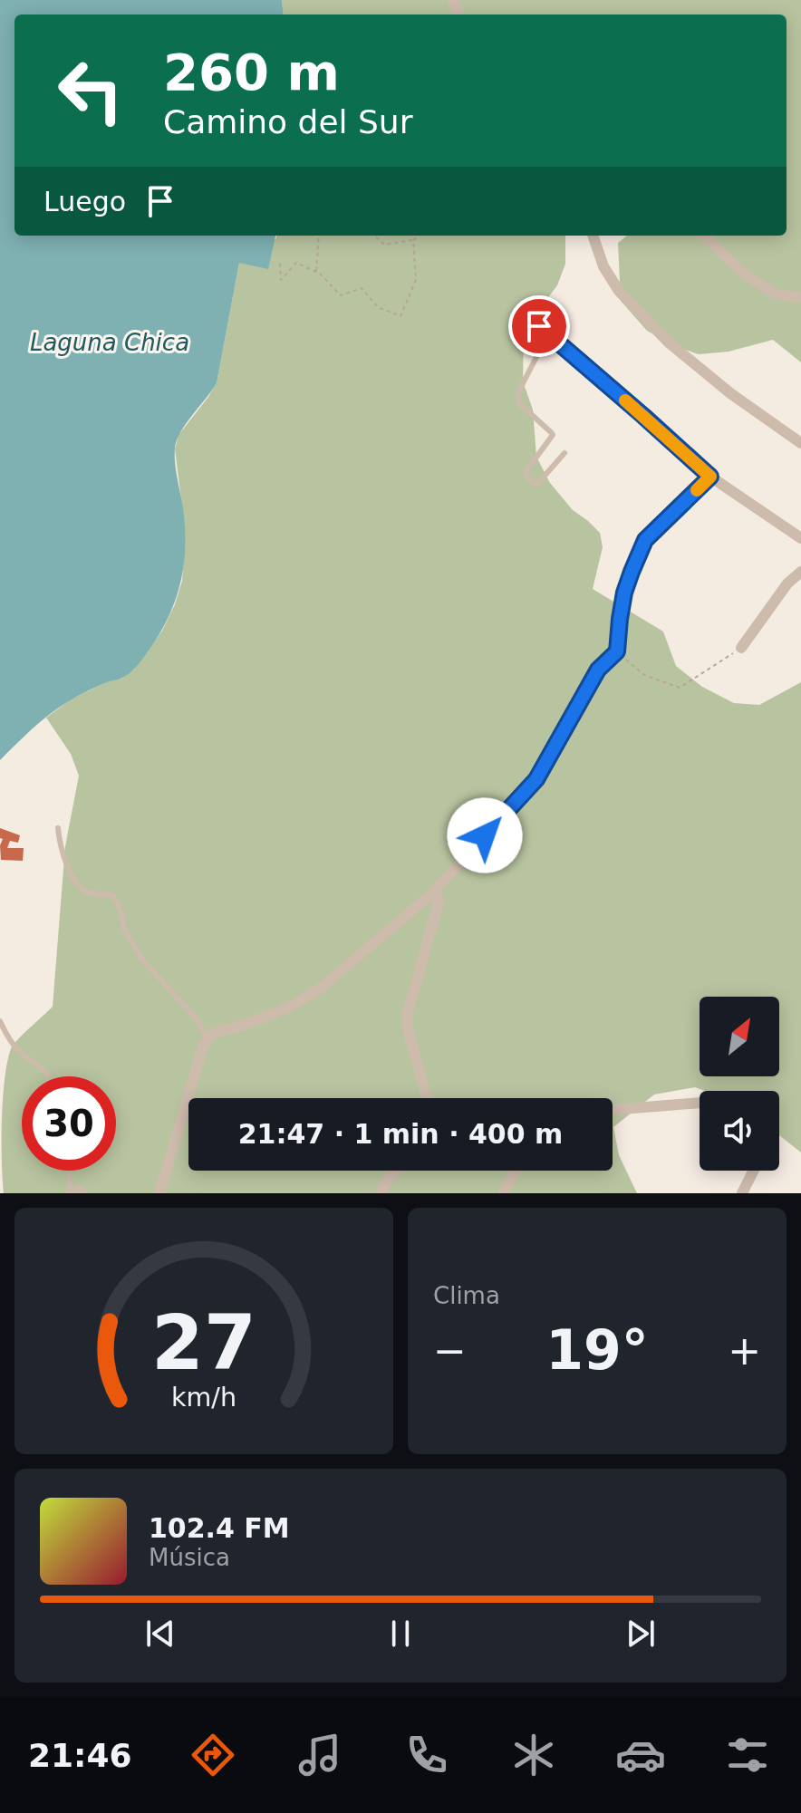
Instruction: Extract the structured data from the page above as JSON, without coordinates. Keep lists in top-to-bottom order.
{
  "water": ["Laguna Chica"],
  "north": "top right",
  "page": {
    "turn": ["260 m", "Camino del Sur"],
    "then": "Luego",
    "limit": "30",
    "trip": "21:47 · 1 min · 400 m",
    "tile": "Clima",
    "heat": ["−", "19°", "+"],
    "song": ["102.4 FM", "Música"],
    "tabs": "21:46",
    "gauge": ["27", "km/h"]
  }
}
